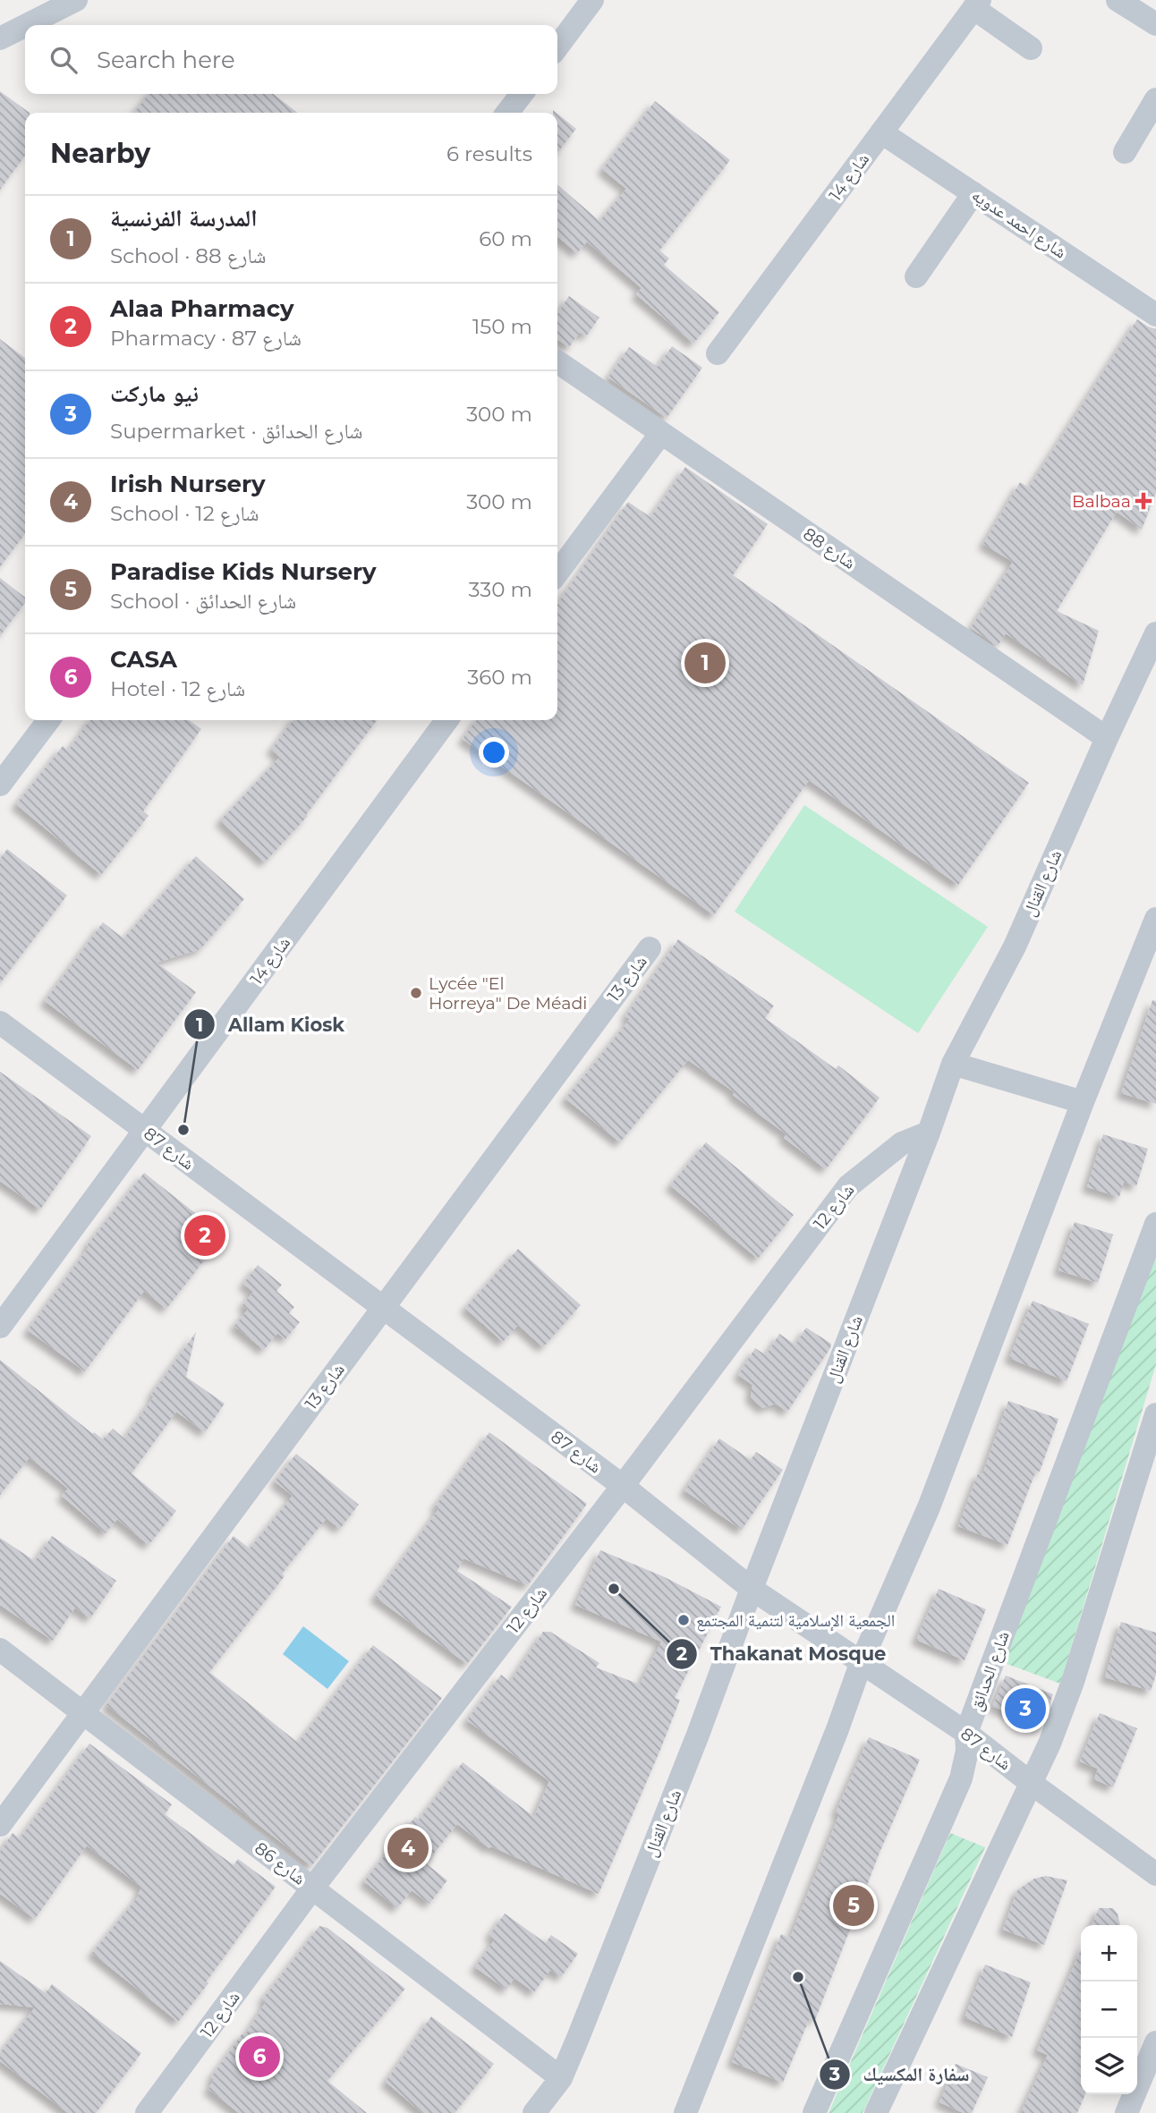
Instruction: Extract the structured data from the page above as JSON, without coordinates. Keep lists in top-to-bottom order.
{
  "streets": {
    "street": [
      "شارع 14",
      "شارع احمد عدويه",
      "شارع 88",
      "شارع القنال",
      "شارع 13",
      "شارع 87",
      "شارع 12",
      "شارع الحدائق",
      "شارع 86"
    ]
  },
  "crossings": [
    ["شارع 14", "شارع احمد عدويه"],
    ["شارع 14", "شارع 87"],
    ["شارع 88", "شارع القنال"],
    ["شارع القنال", "شارع 87"],
    ["شارع القنال", "شارع 12"],
    ["شارع القنال", "شارع 86"],
    ["شارع 13", "شارع 87"],
    ["شارع 13", "شارع 86"],
    ["شارع 87", "شارع 12"],
    ["شارع 87", "شارع الحدائق"],
    ["شارع 12", "شارع 86"]
  ],
  "places": {
    "health": ["Balbaa"],
    "other": [
      "Lycée \"El Horreya\" De Méadi",
      "Allam Kiosk",
      "Thakanat Mosque",
      "الجمعية الإسلامية لتنمية المجتمع",
      "سفارة المكسيك"
    ]
  },
  "page": {
    "search": "Search here",
    "heading": ["Nearby", "6 results"],
    "list": [
      {
        "mark": "1",
        "name": "المدرسة الفرنسية",
        "note": "School · شارع 88",
        "value": "60 m"
      },
      {
        "mark": "2",
        "name": "Alaa Pharmacy",
        "note": "Pharmacy · شارع 87",
        "value": "150 m"
      },
      {
        "mark": "3",
        "name": "نيو ماركت",
        "note": "Supermarket · شارع الحدائق",
        "value": "300 m"
      },
      {
        "mark": "4",
        "name": "Irish Nursery",
        "note": "School · شارع 12",
        "value": "300 m"
      },
      {
        "mark": "5",
        "name": "Paradise Kids Nursery",
        "note": "School · شارع الحدائق",
        "value": "330 m"
      },
      {
        "mark": "6",
        "name": "CASA",
        "note": "Hotel · شارع 12",
        "value": "360 m"
      }
    ],
    "pins": [
      "1",
      "2",
      "3",
      "4",
      "5",
      "6"
    ],
    "map_buttons": ["+", "−"]
  }
}
